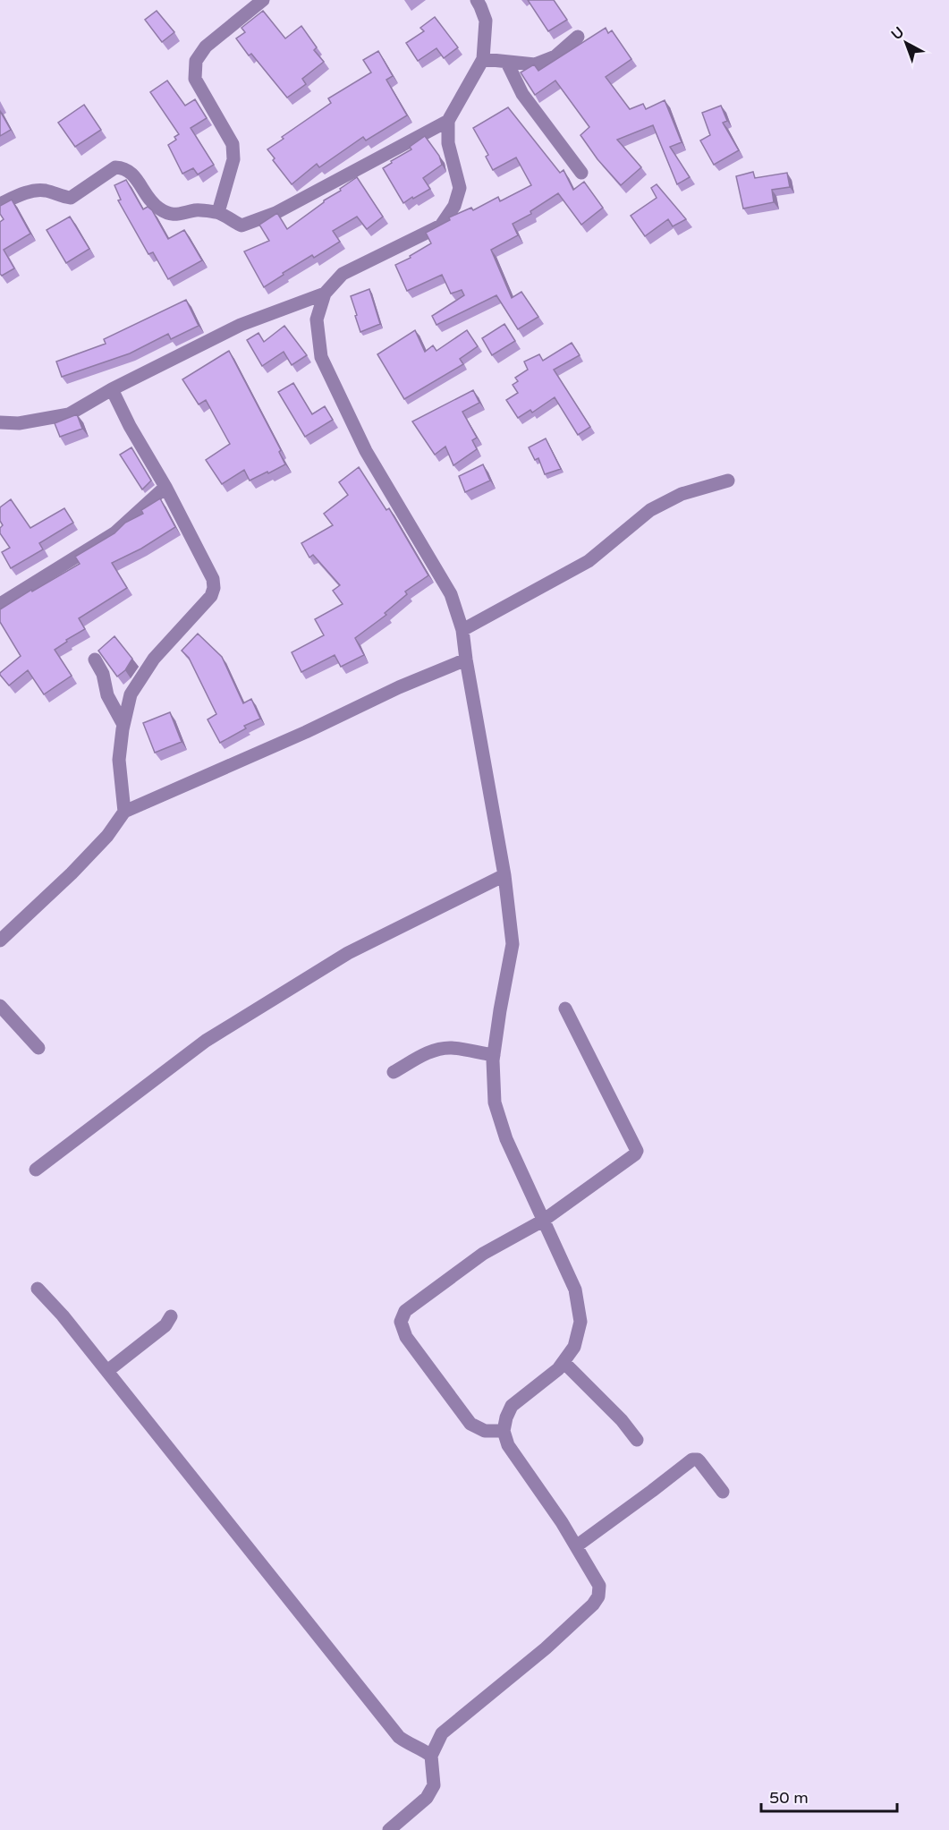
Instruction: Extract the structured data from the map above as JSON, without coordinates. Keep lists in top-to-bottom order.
{
  "scale_bar": "50 m",
  "north": "top left"
}
